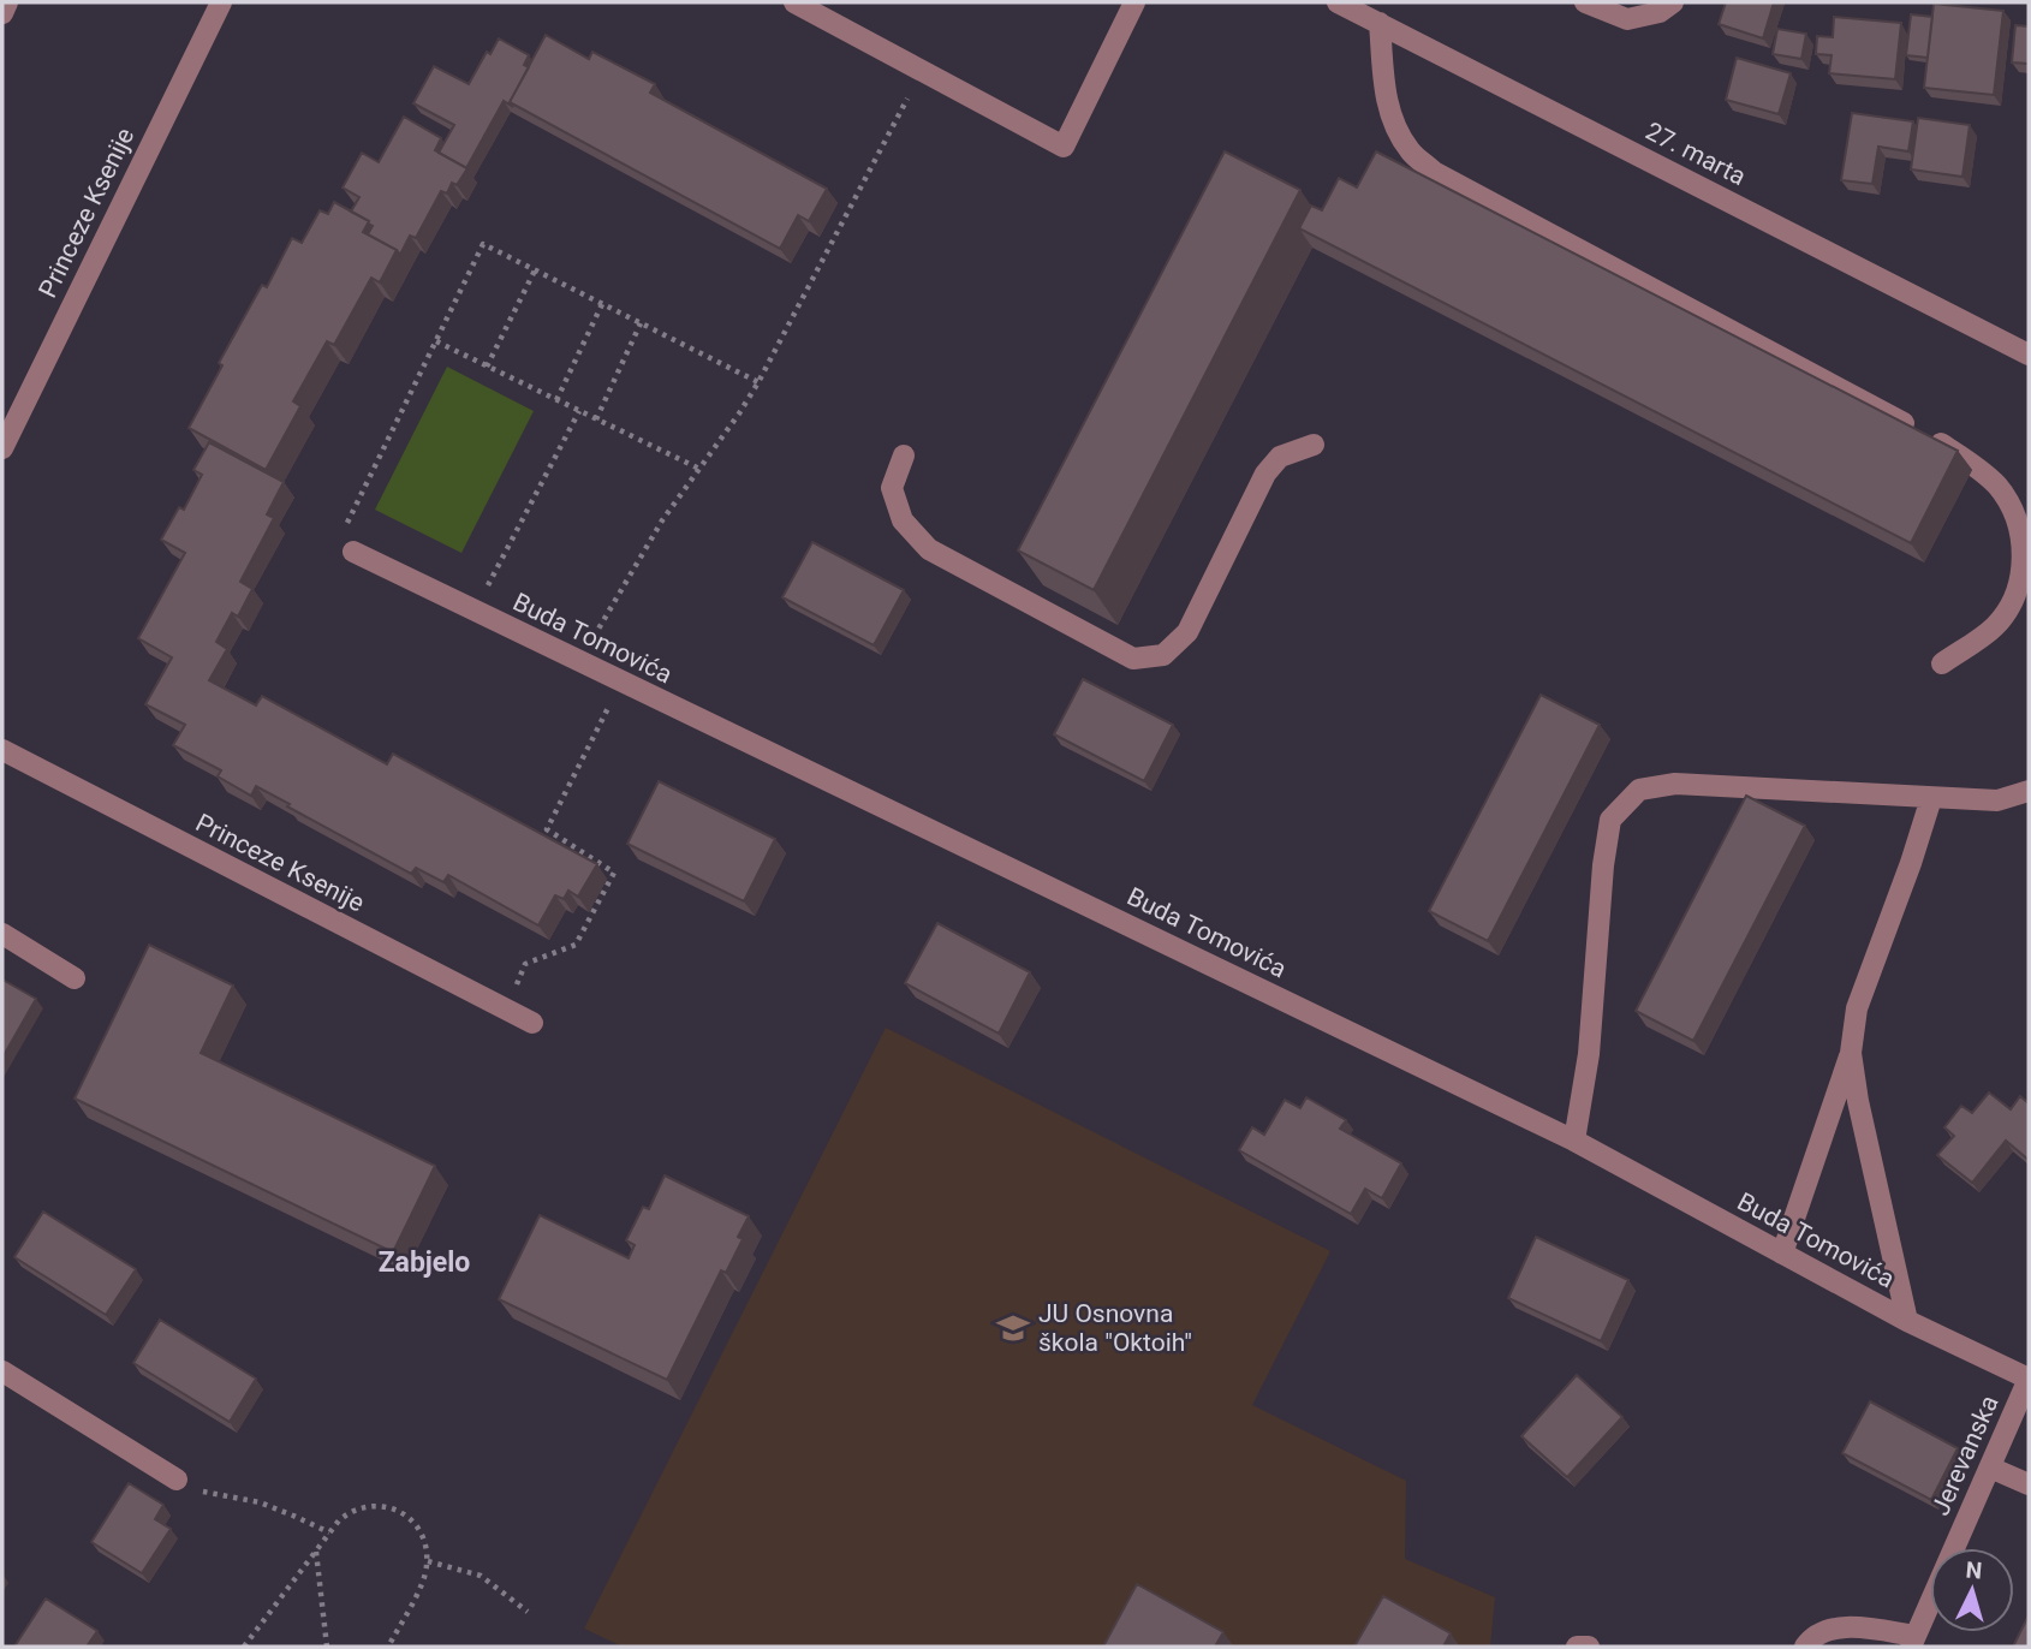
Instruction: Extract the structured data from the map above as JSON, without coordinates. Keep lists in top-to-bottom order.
{
  "streets": {
    "street": [
      "27. marta",
      "Princeze Ksenije",
      "Buda Tomovića",
      "Jerevanska"
    ]
  },
  "crossings": [
    ["Buda Tomovića", "Jerevanska"]
  ],
  "districts": ["Zabjelo"],
  "places": {
    "school or university": ["JU Osnovna škola \"Oktoih\""]
  },
  "north": "top"
}
